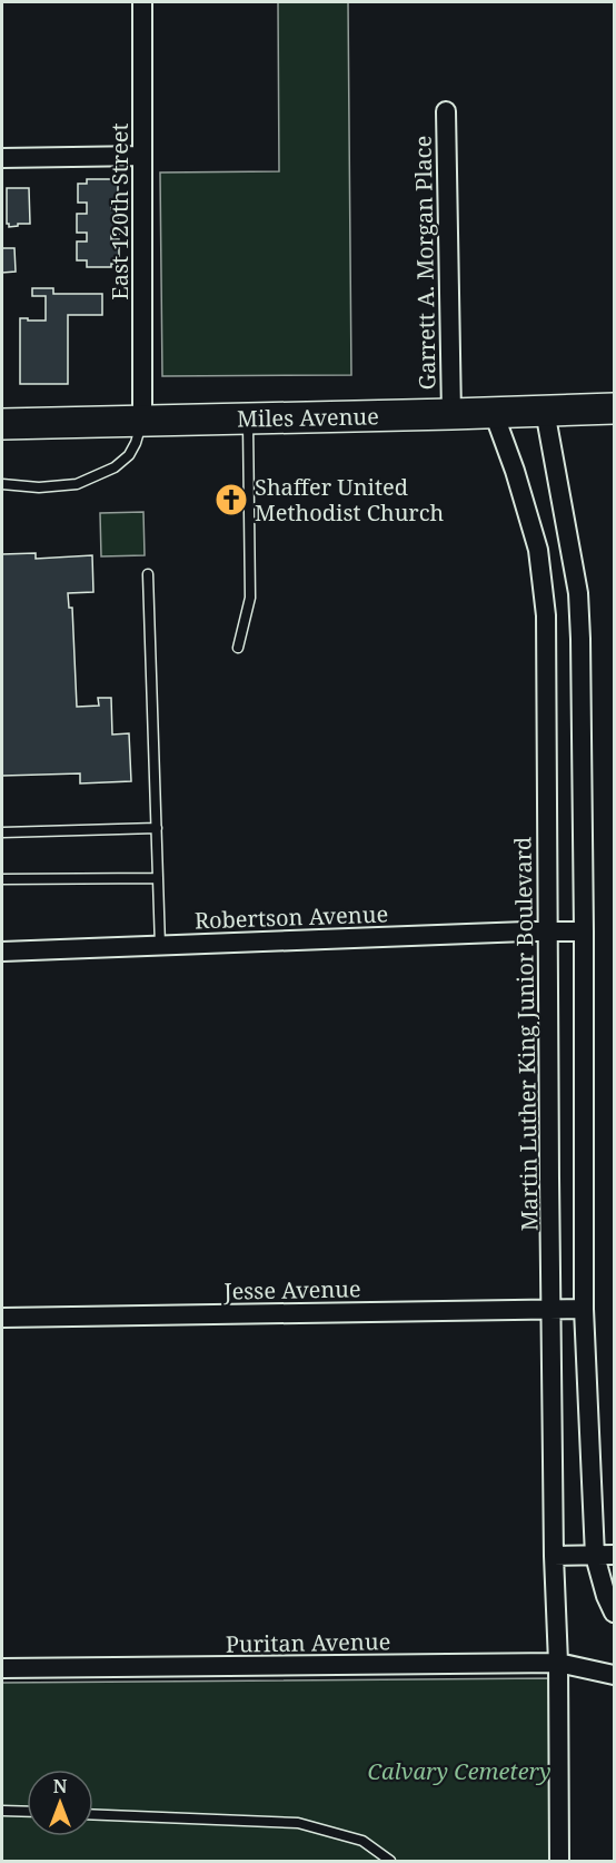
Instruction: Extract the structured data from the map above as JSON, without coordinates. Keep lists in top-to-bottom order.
{
  "streets": {
    "main road": ["Miles Avenue"],
    "street": [
      "East 120th Street",
      "Garrett A. Morgan Place",
      "Robertson Avenue",
      "Martin Luther King Junior Boulevard",
      "Jesse Avenue",
      "Puritan Avenue"
    ]
  },
  "crossings": [
    ["East 120th Street", "Miles Avenue"],
    ["Garrett A. Morgan Place", "Miles Avenue"],
    ["Miles Avenue", "Martin Luther King Junior Boulevard"],
    ["Robertson Avenue", "Martin Luther King Junior Boulevard"],
    ["Martin Luther King Junior Boulevard", "Jesse Avenue"],
    ["Martin Luther King Junior Boulevard", "Puritan Avenue"]
  ],
  "parks": ["Calvary Cemetery"],
  "places": {
    "church": ["Shaffer United Methodist Church"]
  },
  "north": "top"
}
